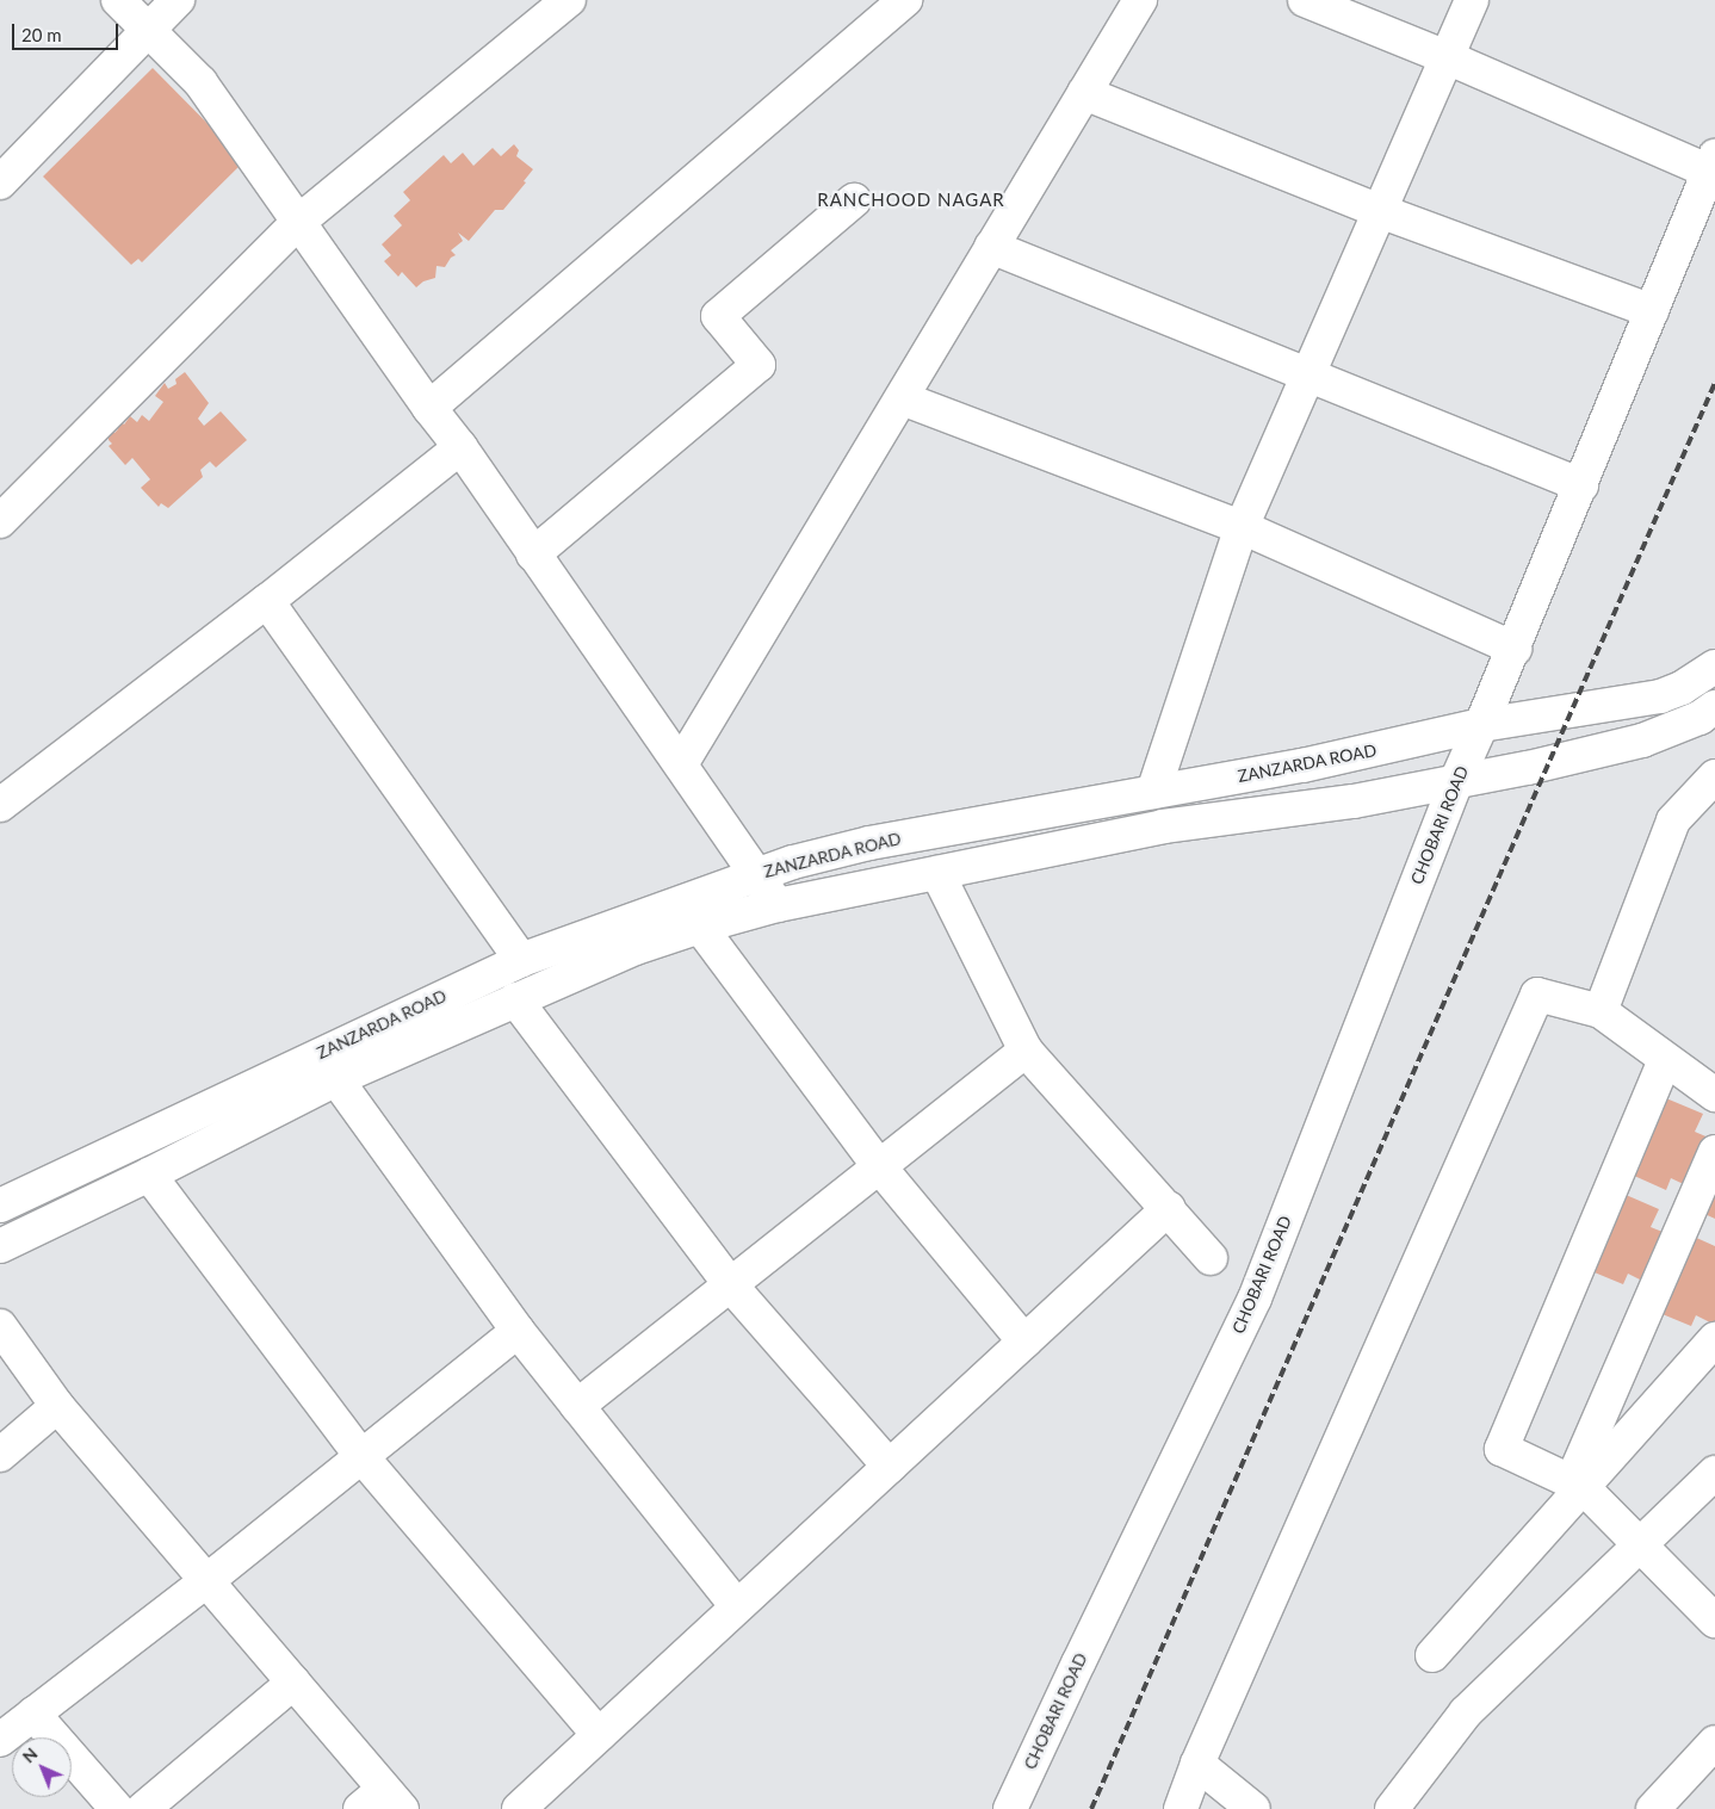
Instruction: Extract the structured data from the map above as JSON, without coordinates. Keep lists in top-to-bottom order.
{
  "streets": {
    "street": ["ZANZARDA ROAD", "CHOBARI ROAD"]
  },
  "crossings": [
    ["ZANZARDA ROAD", "CHOBARI ROAD"]
  ],
  "districts": ["RANCHOOD NAGAR"],
  "scale_bar": "20 m",
  "north": "top left"
}
